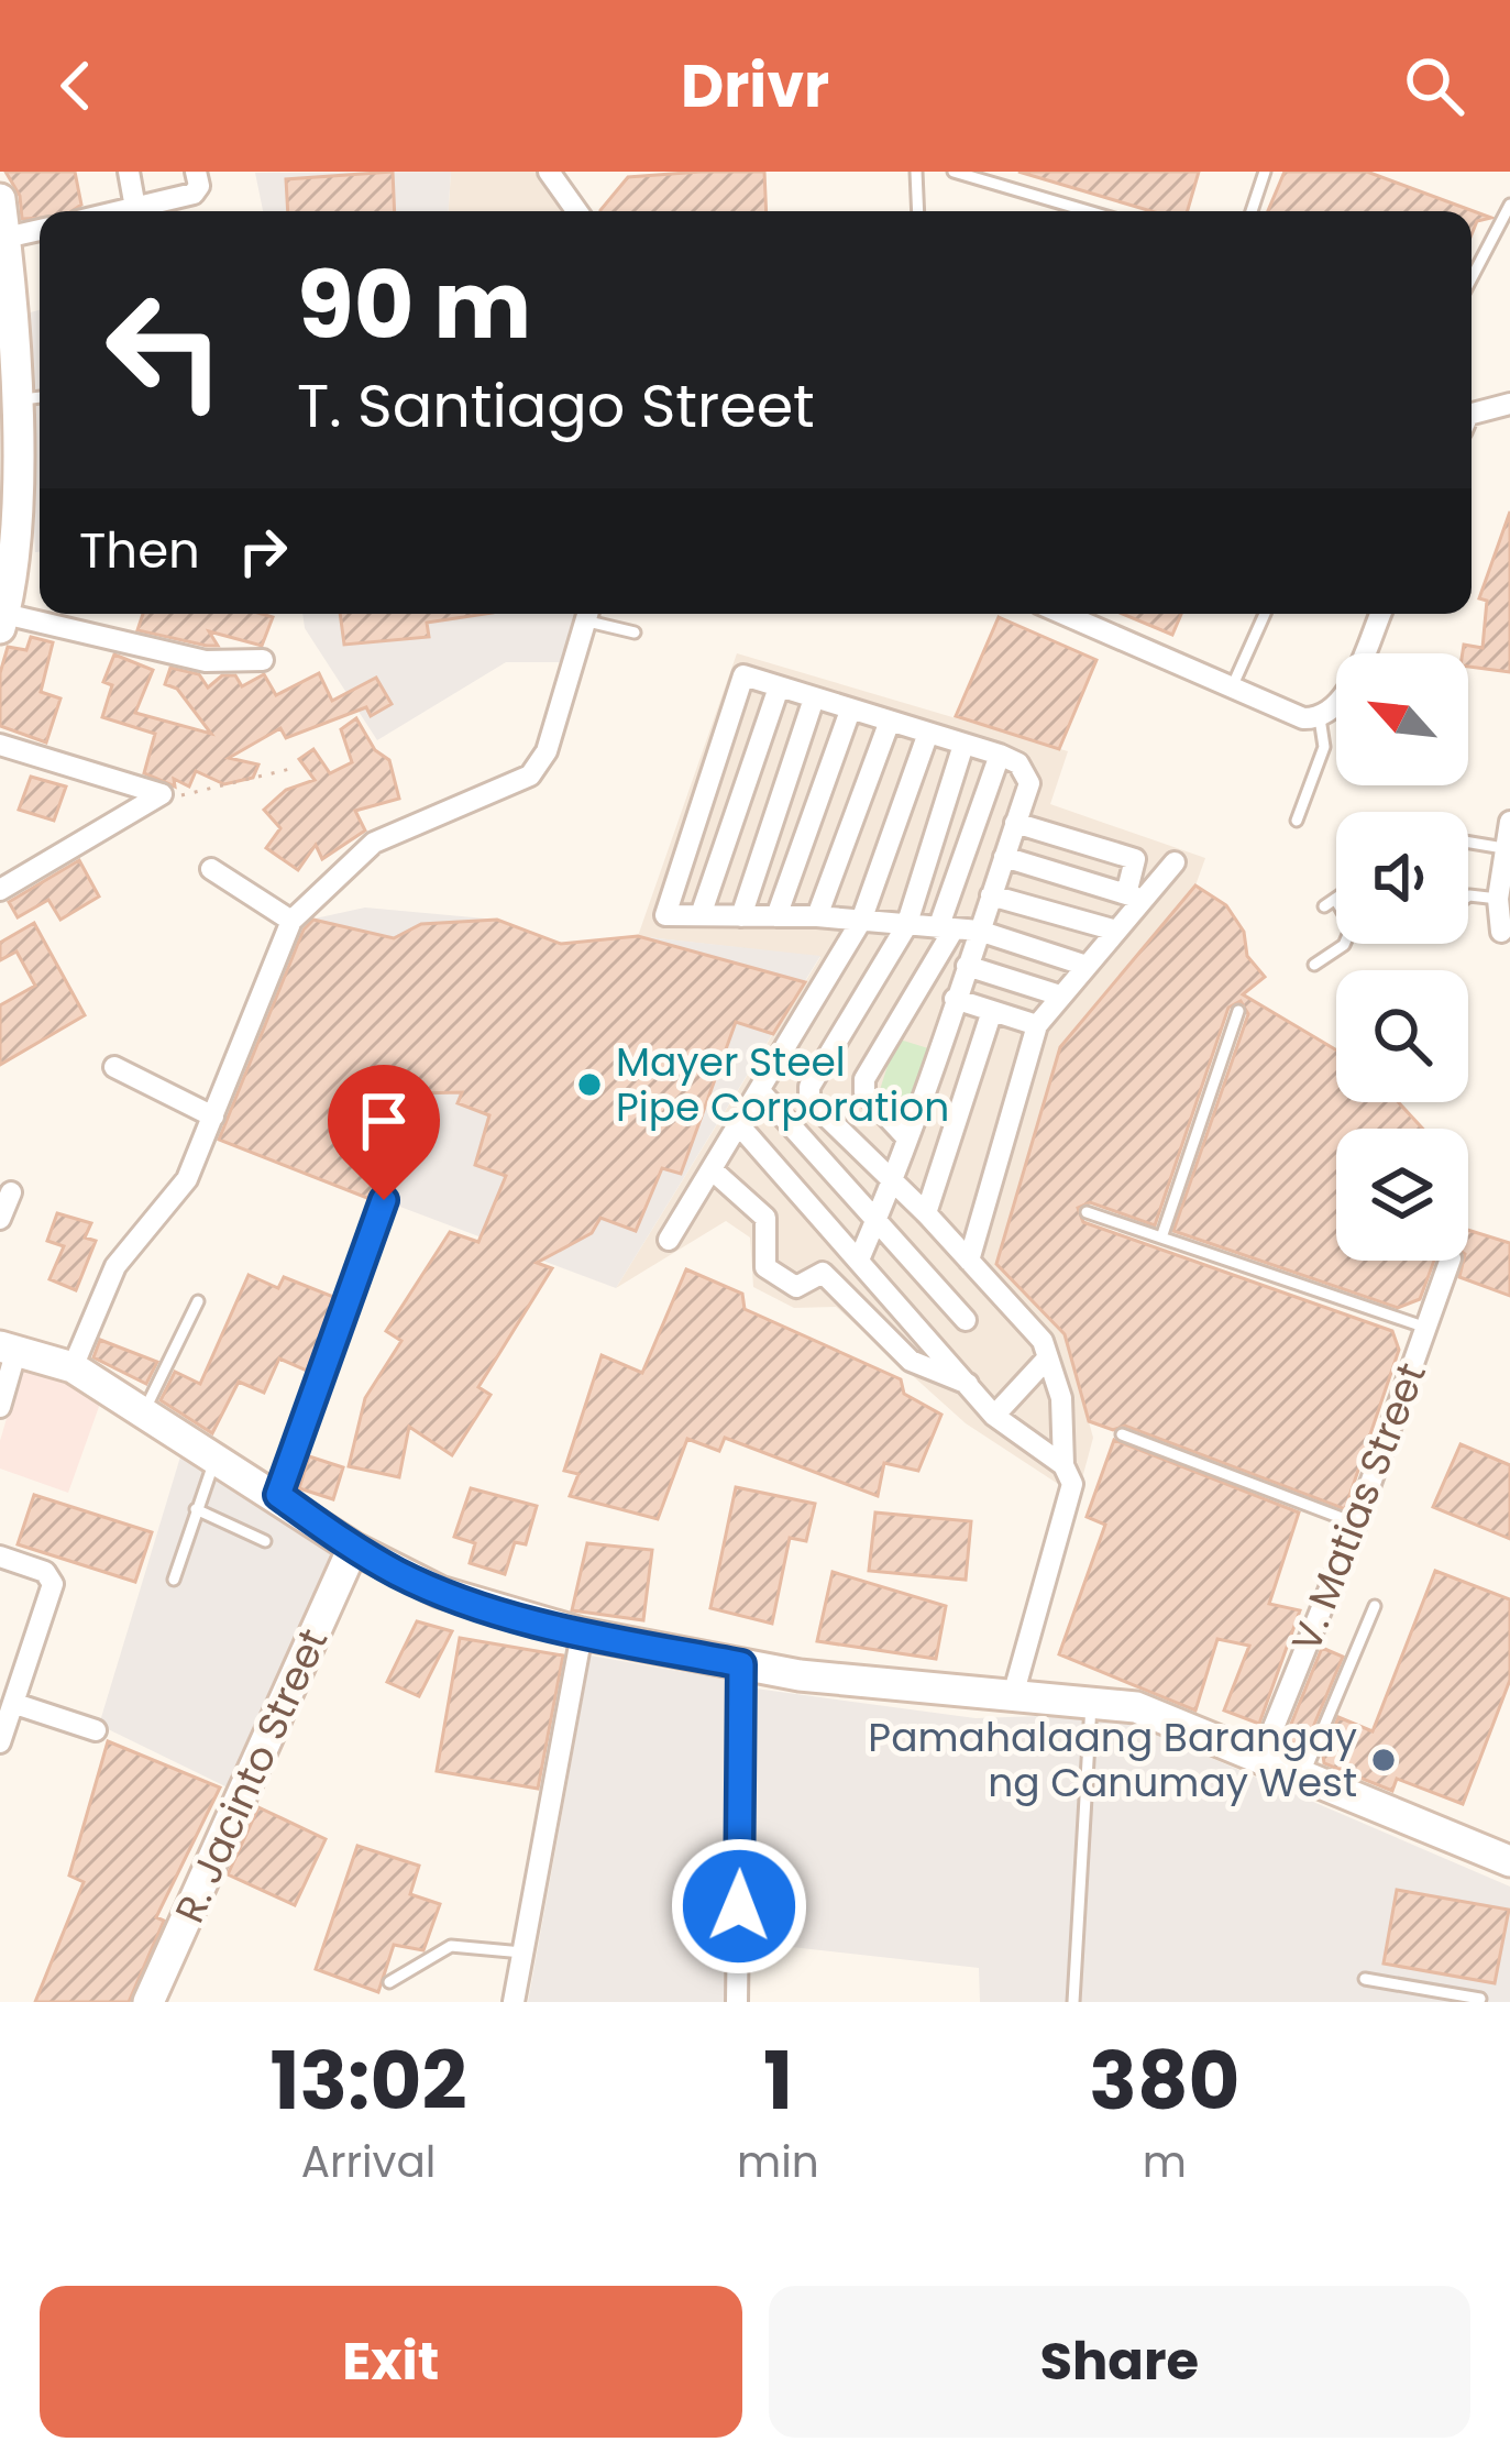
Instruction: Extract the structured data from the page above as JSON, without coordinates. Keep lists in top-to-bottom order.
{
  "streets": {
    "main road": ["R. Jacinto Street"],
    "street": ["V. Matias Street"]
  },
  "places": ["Mayer Steel Pipe Corporation", "Pamahalaang Barangay ng Canumay West"],
  "north": "top left",
  "page": {
    "header": "Drivr",
    "turn": ["90 m", "T. Santiago Street"],
    "then": "Then",
    "eta": [
      "13:02",
      "Arrival",
      "1",
      "min",
      "380",
      "m"
    ],
    "buttons": ["Exit", "Share"]
  }
}
